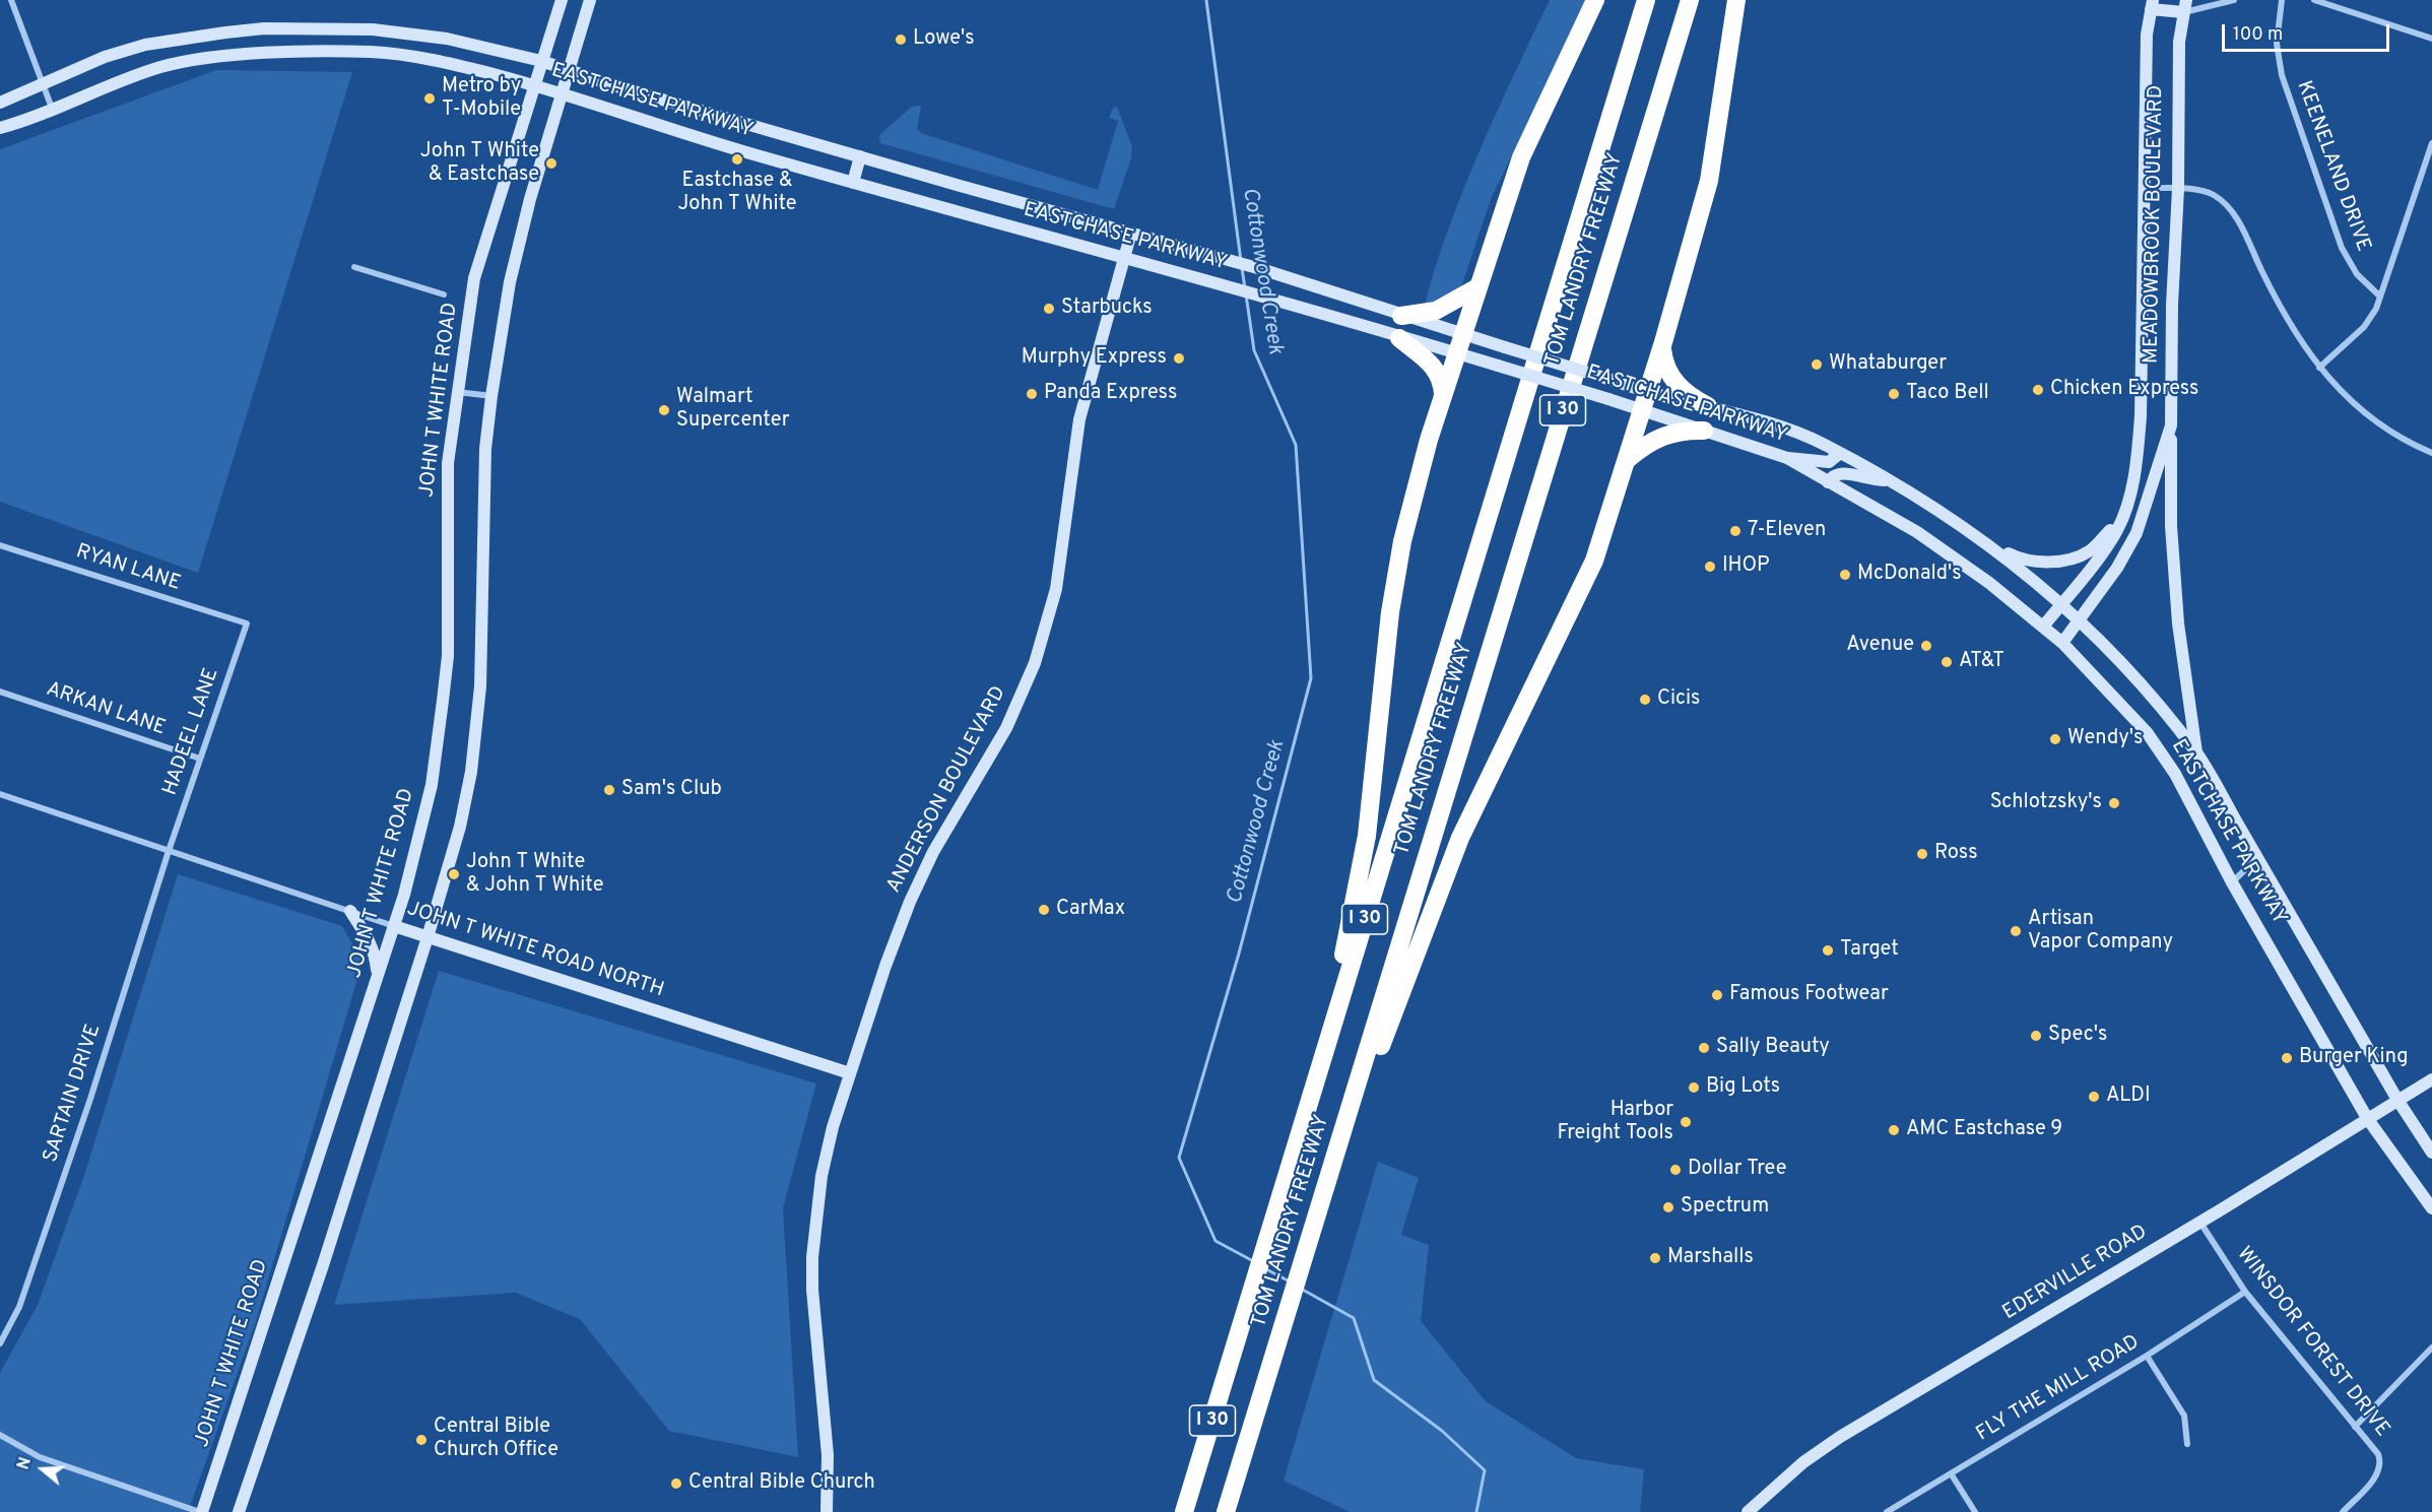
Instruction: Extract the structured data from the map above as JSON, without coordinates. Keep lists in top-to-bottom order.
{
  "streets": {
    "highway": ["TOM LANDRY FREEWAY", "I 30"],
    "main road": [
      "EASTCHASE PARKWAY",
      "MEADOWBROOK BOULEVARD",
      "JOHN T WHITE ROAD",
      "ANDERSON BOULEVARD",
      "JOHN T WHITE ROAD NORTH",
      "EDERVILLE ROAD"
    ],
    "street": [
      "KEENELAND DRIVE",
      "RYAN LANE",
      "ARKAN LANE",
      "HADEEL LANE",
      "SARTAIN DRIVE",
      "WINSDOR FOREST DRIVE",
      "FLY THE MILL ROAD"
    ]
  },
  "crossings": [
    ["EASTCHASE PARKWAY", "MEADOWBROOK BOULEVARD"],
    ["EASTCHASE PARKWAY", "JOHN T WHITE ROAD"],
    ["EASTCHASE PARKWAY", "ANDERSON BOULEVARD"],
    ["EASTCHASE PARKWAY", "EDERVILLE ROAD"],
    ["JOHN T WHITE ROAD", "JOHN T WHITE ROAD NORTH"],
    ["RYAN LANE", "HADEEL LANE"],
    ["ARKAN LANE", "HADEEL LANE"],
    ["HADEEL LANE", "JOHN T WHITE ROAD NORTH"],
    ["HADEEL LANE", "SARTAIN DRIVE"],
    ["ANDERSON BOULEVARD", "JOHN T WHITE ROAD NORTH"],
    ["JOHN T WHITE ROAD NORTH", "SARTAIN DRIVE"],
    ["EDERVILLE ROAD", "WINSDOR FOREST DRIVE"],
    ["WINSDOR FOREST DRIVE", "FLY THE MILL ROAD"]
  ],
  "water": ["Cottonwood Creek"],
  "places": [
    "Lowe's",
    "Metro by T-Mobile",
    "Eastchase & John T White",
    "John T White & Eastchase",
    "Starbucks",
    "Murphy Express",
    "Whataburger",
    "Chicken Express",
    "Panda Express",
    "Taco Bell",
    "Walmart Supercenter",
    "7-Eleven",
    "IHOP",
    "McDonald's",
    "Avenue",
    "AT&T",
    "Cicis",
    "Wendy's",
    "Sam's Club",
    "Schlotzsky's",
    "Ross",
    "John T White & John T White",
    "CarMax",
    "Artisan Vapor Company",
    "Target",
    "Famous Footwear",
    "Spec's",
    "Sally Beauty",
    "Burger King",
    "Big Lots",
    "ALDI",
    "Harbor Freight Tools",
    "AMC Eastchase 9",
    "Dollar Tree",
    "Spectrum",
    "Marshalls",
    "Central Bible Church Office",
    "Central Bible Church"
  ],
  "scale_bar": "100 m",
  "north": "left"
}
